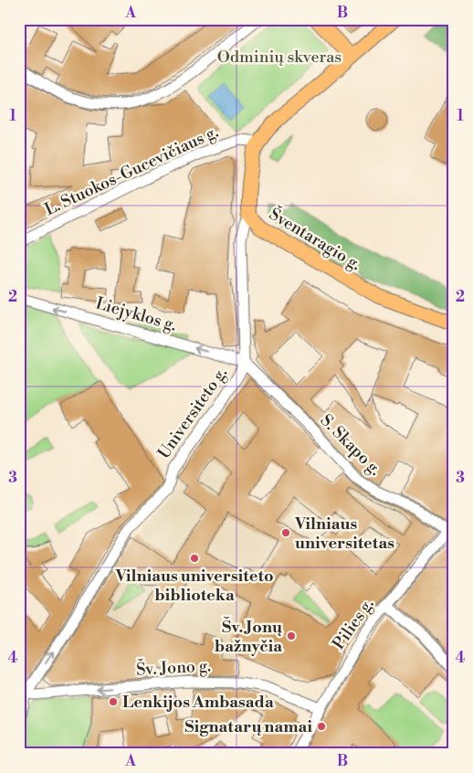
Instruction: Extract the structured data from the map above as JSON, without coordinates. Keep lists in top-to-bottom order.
{
  "streets": {
    "main road": ["Šventaragio g."],
    "street": [
      "L. Stuokos-Gucevičiaus g.",
      "Liejyklos g.",
      "Universiteto g.",
      "S. Skapo g.",
      "Pilies g.",
      "Šv. Jono g."
    ]
  },
  "crossings": [
    ["L. Stuokos-Gucevičiaus g.", "Šventaragio g."],
    ["Šventaragio g.", "Universiteto g."],
    ["Liejyklos g.", "Universiteto g."],
    ["Liejyklos g.", "S. Skapo g."],
    ["Universiteto g.", "S. Skapo g."],
    ["Universiteto g.", "Šv. Jono g."],
    ["S. Skapo g.", "Pilies g."],
    ["Pilies g.", "Šv. Jono g."]
  ],
  "one_way": ["Liejyklos g.", "Universiteto g.", "Šv. Jono g."],
  "parks": ["Odminių skveras"],
  "places": [
    "Vilniaus universitetas",
    "Vilniaus universiteto biblioteka",
    "Šv. Jonų bažnyčia",
    "Lenkijos Ambasada",
    "Signatarų namai"
  ],
  "grid": {
    "columns": ["A", "B"],
    "rows": [
      "1",
      "2",
      "3",
      "4"
    ]
  }
}
